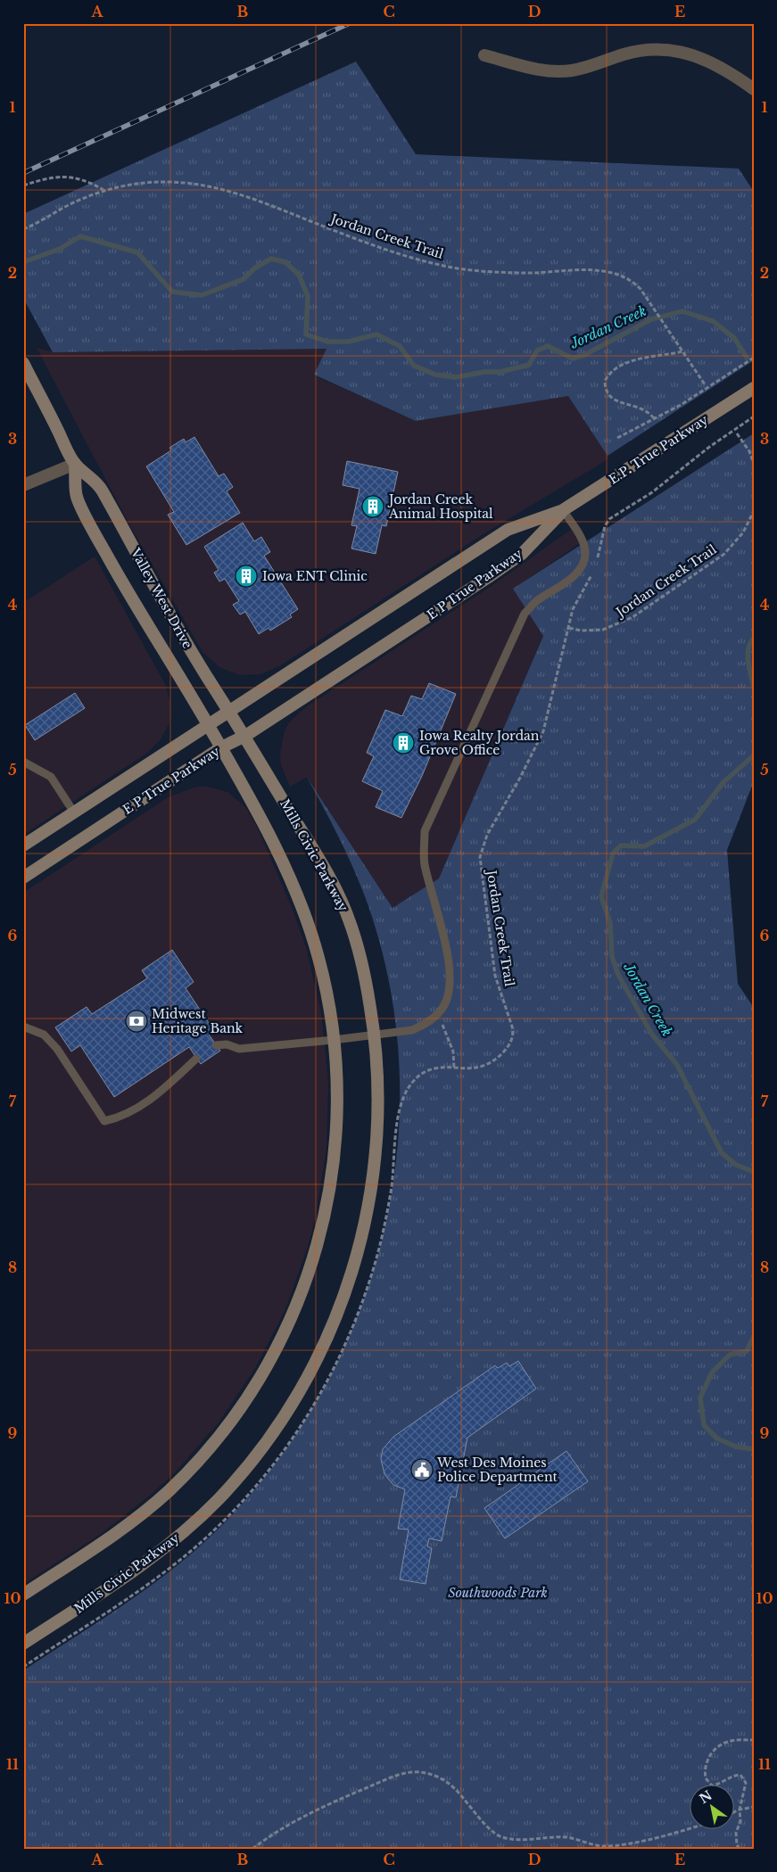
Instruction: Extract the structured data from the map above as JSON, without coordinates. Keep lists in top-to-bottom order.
{
  "streets": {
    "main road": [
      "E.P. True Parkway",
      "E P True Parkway",
      "Valley West Drive",
      "Mills Civic Parkway"
    ],
    "path": ["Jordan Creek Trail"]
  },
  "crossings": [
    ["E.P. True Parkway", "E P True Parkway"],
    ["E P True Parkway", "Valley West Drive"],
    ["E P True Parkway", "Mills Civic Parkway"],
    ["Valley West Drive", "Mills Civic Parkway"]
  ],
  "water": ["Jordan Creek"],
  "parks": ["Southwoods Park"],
  "places": {
    "building": ["Jordan Creek Animal Hospital", "Iowa ENT Clinic", "Iowa Realty Jordan Grove Office"],
    "bank": ["Midwest Heritage Bank"],
    "public building": ["West Des Moines Police Department"]
  },
  "north": "top left",
  "grid": {
    "columns": [
      "A",
      "B",
      "C",
      "D",
      "E"
    ],
    "rows": [
      "1",
      "2",
      "3",
      "4",
      "5",
      "6",
      "7",
      "8",
      "9",
      "10",
      "11"
    ]
  }
}
